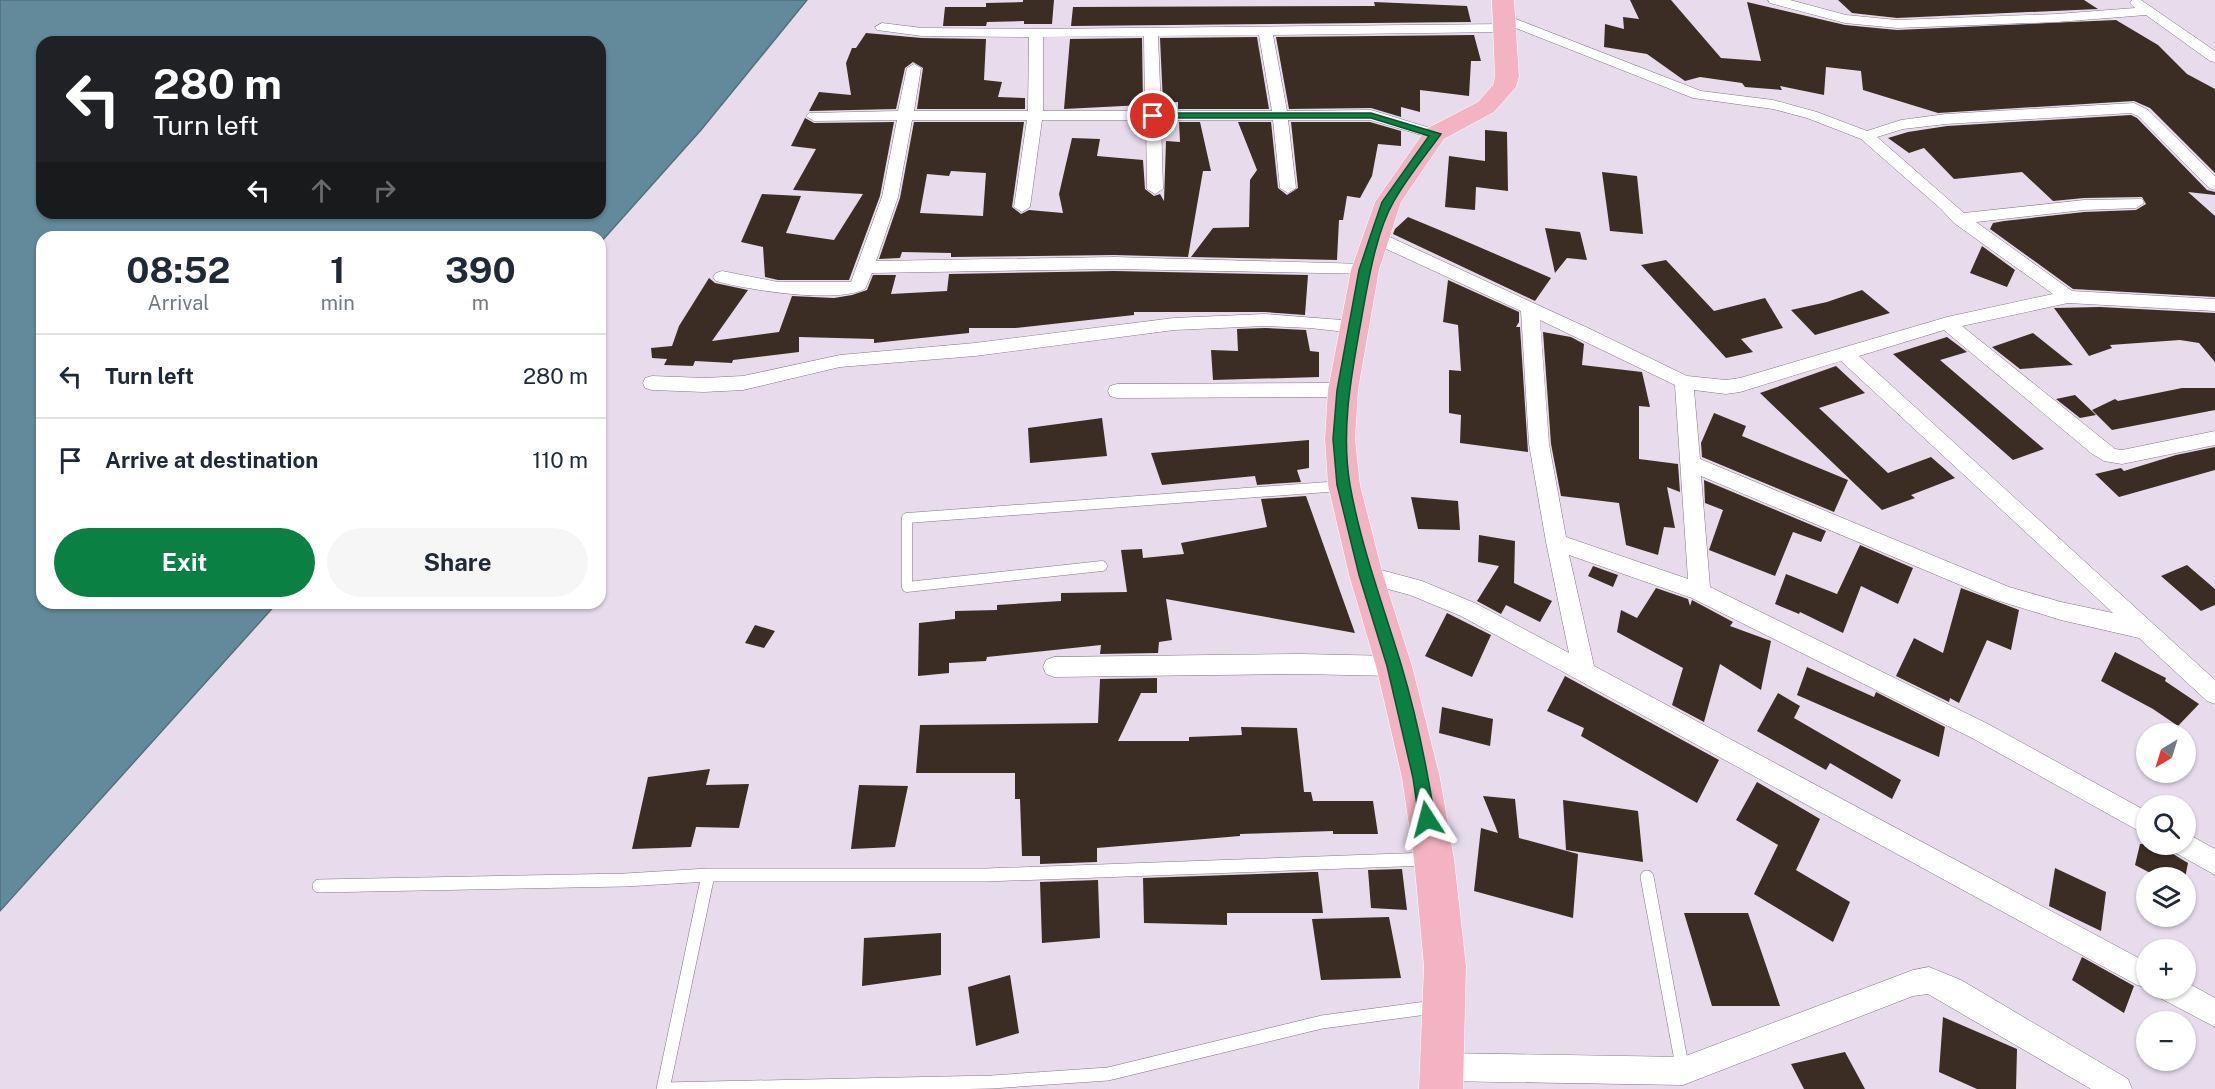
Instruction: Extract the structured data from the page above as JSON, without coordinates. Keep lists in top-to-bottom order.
{
  "north": "bottom left",
  "page": {
    "turn": ["280 m", "Turn left"],
    "eta": [
      "08:52",
      "Arrival",
      "1",
      "min",
      "390",
      "m"
    ],
    "list": [
      {
        "name": "Turn left",
        "value": "280 m"
      },
      {
        "name": "Arrive at destination",
        "value": "110 m"
      }
    ],
    "buttons": ["Exit", "Share"],
    "map_buttons": ["+", "−"]
  }
}
